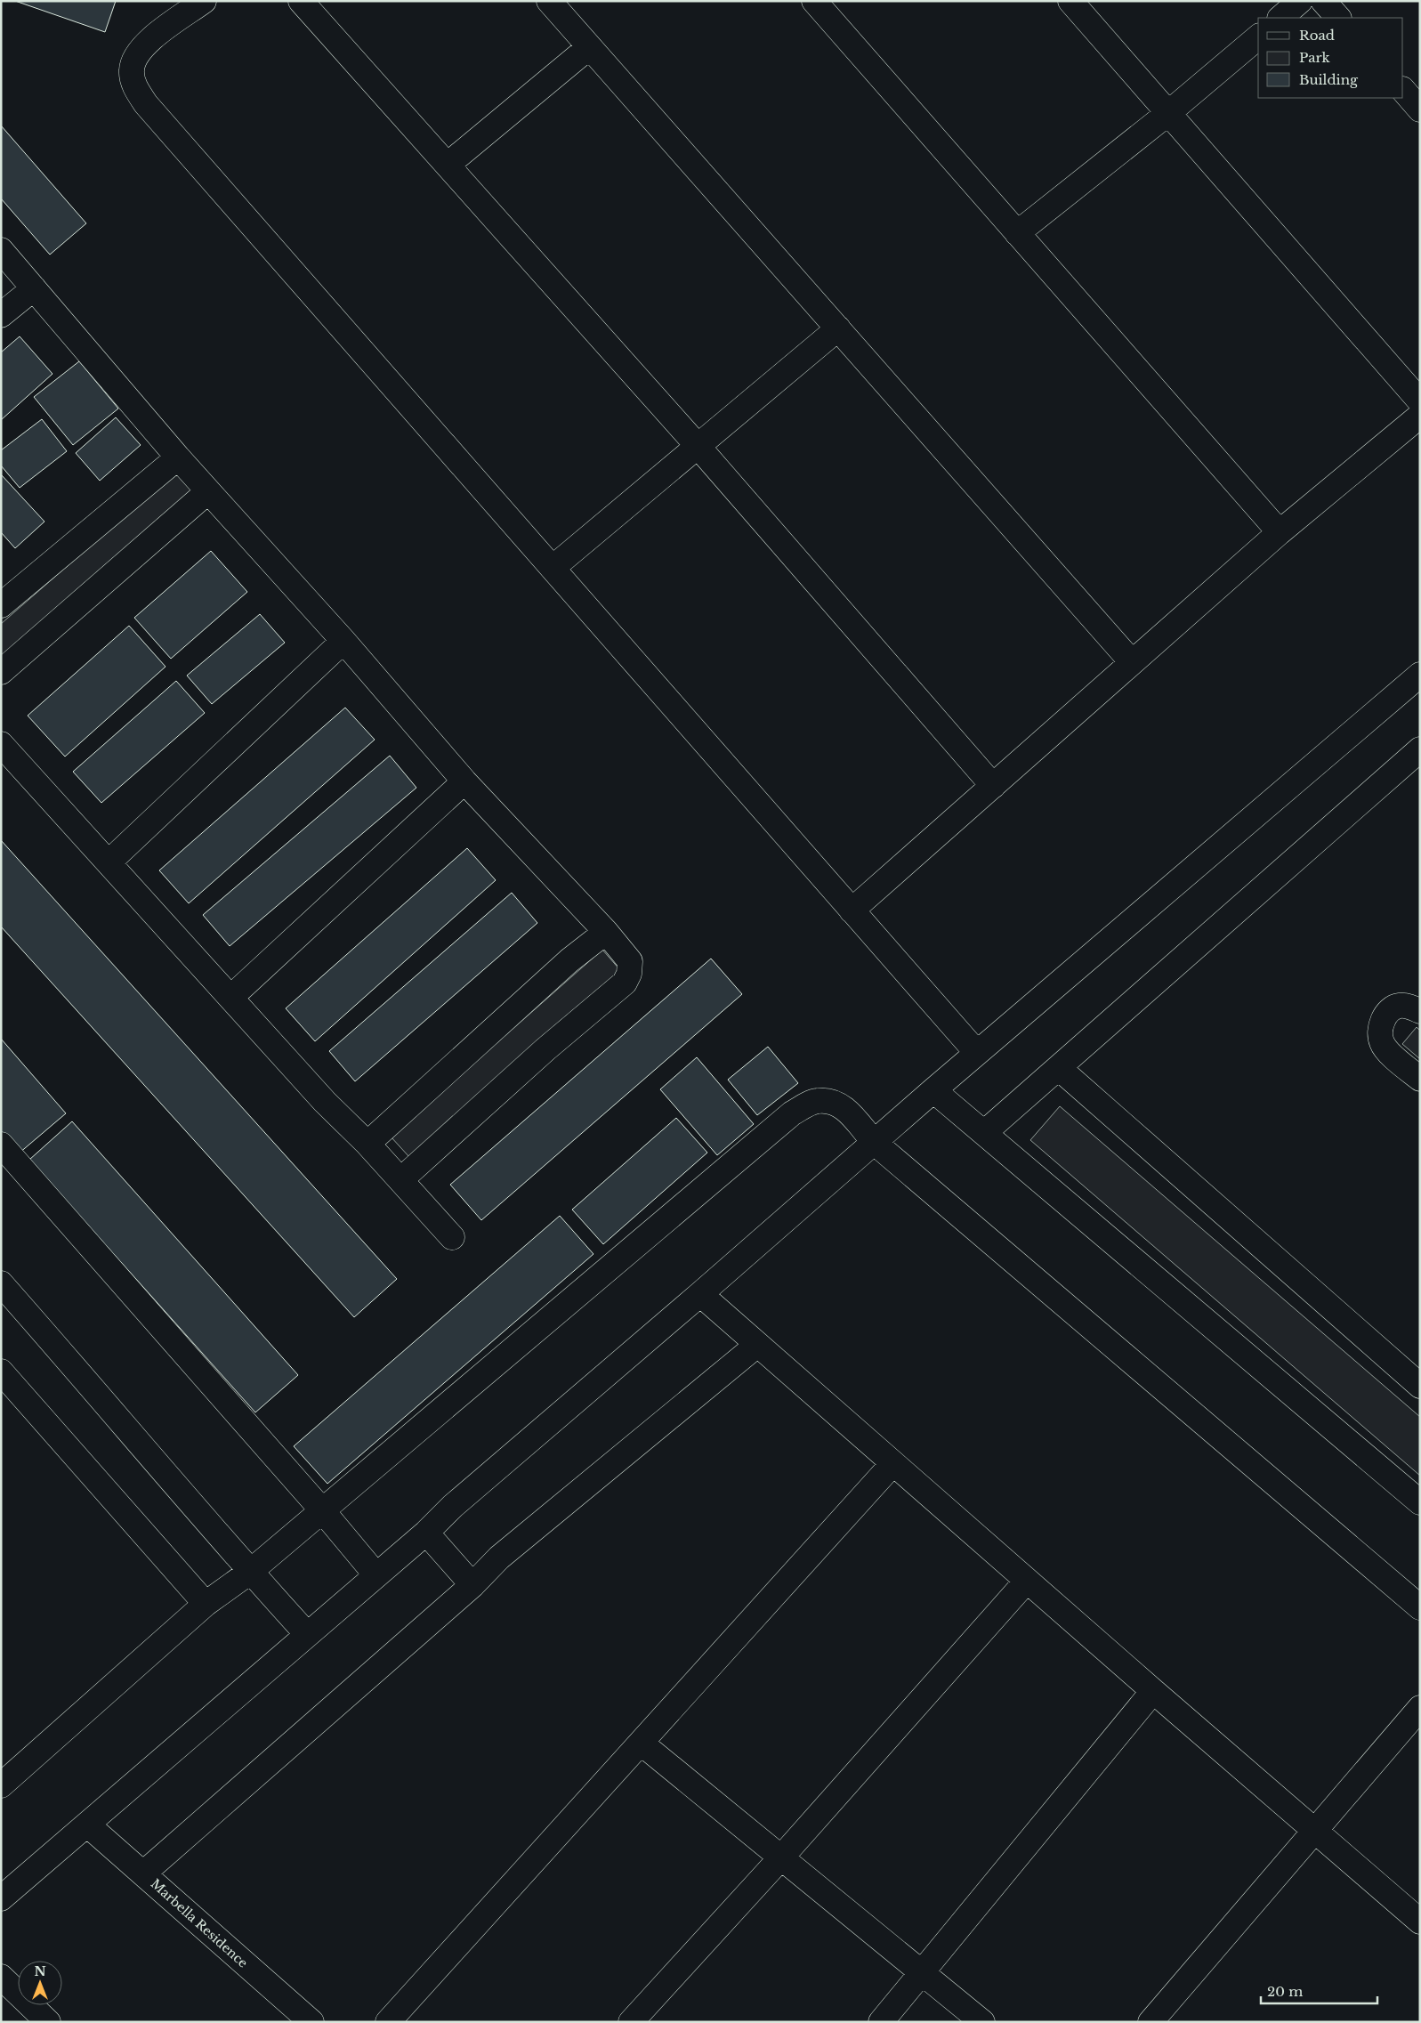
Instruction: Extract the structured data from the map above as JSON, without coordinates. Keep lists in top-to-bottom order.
{
  "streets": {
    "street": ["Marbella Residence"]
  },
  "legend": ["Road", "Park", "Building"],
  "scale_bar": "20 m",
  "north": "top"
}
